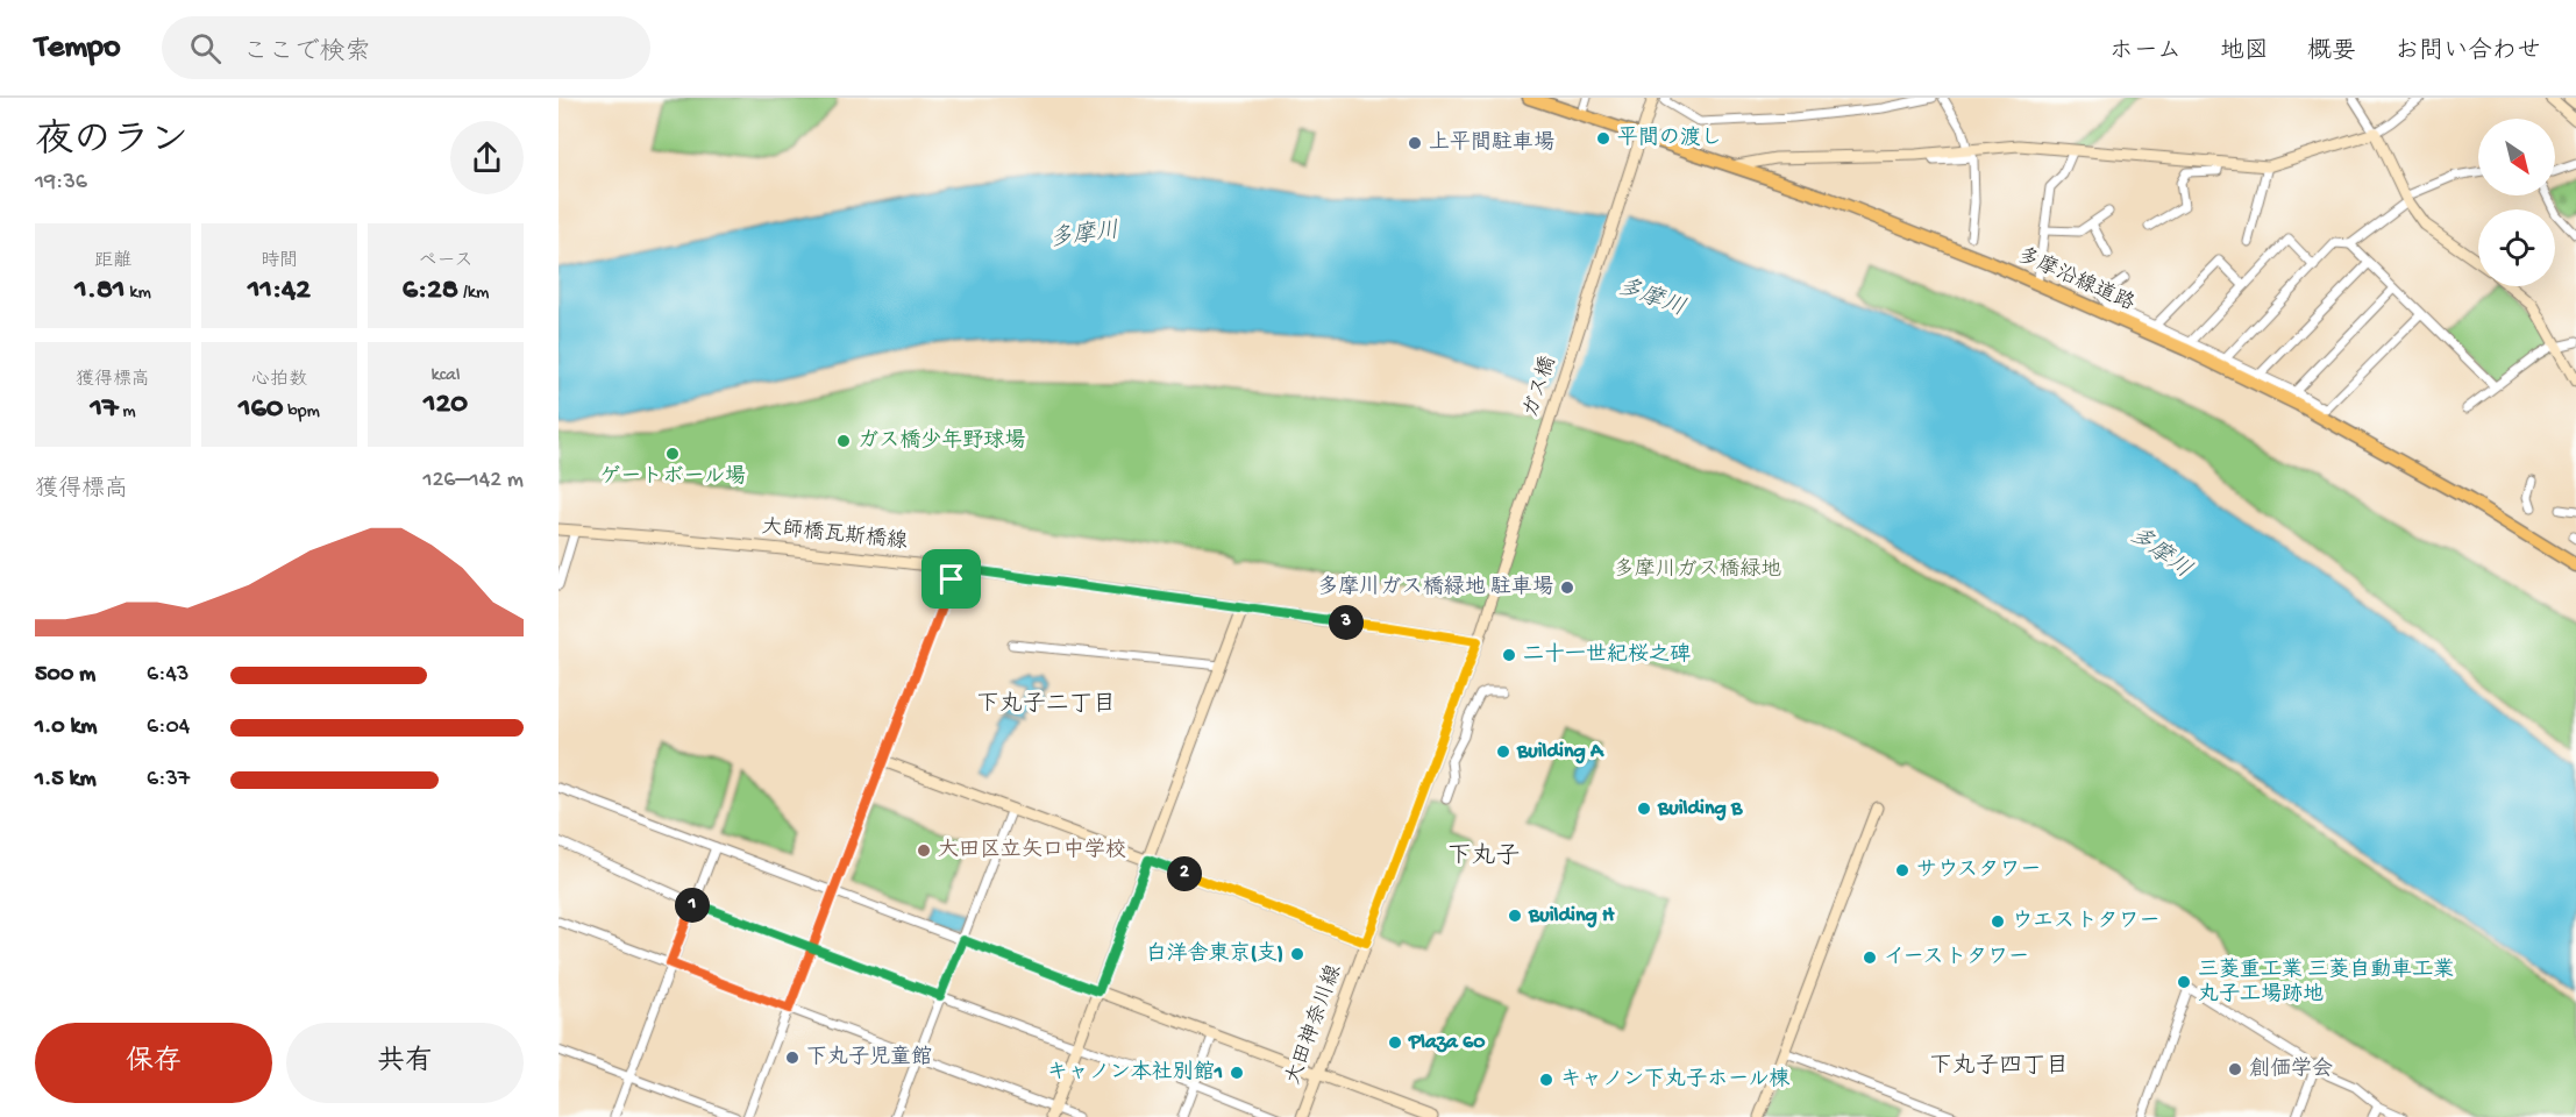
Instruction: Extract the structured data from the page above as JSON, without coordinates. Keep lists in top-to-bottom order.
{
  "streets": {
    "main road": ["多摩沿線道路"],
    "street": ["ガス橋", "大師橋瓦斯橋線", "大田神奈川線"]
  },
  "crossings": [
    ["多摩沿線道路", "ガス橋"],
    ["ガス橋", "大師橋瓦斯橋線"],
    ["ガス橋", "大田神奈川線"],
    ["大師橋瓦斯橋線", "大田神奈川線"]
  ],
  "districts": ["下丸子二丁目", "下丸子", "下丸子四丁目"],
  "water": ["多摩川"],
  "parks": ["多摩川ガス橋緑地"],
  "places": [
    "平間の渡し",
    "上平間駐車場",
    "ガス橋少年野球場",
    "ゲートボール場",
    "多摩川ガス橋緑地 駐車場",
    "二十一世紀桜之碑",
    "Building A",
    "Building B",
    "大田区立矢口中学校",
    "サウスタワー",
    "Building H",
    "ウエストタワー",
    "白洋舎東京(支)",
    "イーストタワー",
    "三菱重工業 三菱自動車工業 丸子工場跡地",
    "Plaza 60",
    "下丸子児童館",
    "創価学会",
    "キャノン本社別館1",
    "キャノン下丸子ホール棟"
  ],
  "north": "bottom right",
  "page": {
    "header": "Tempo",
    "search": "ここで検索",
    "nav": [
      "ホーム",
      "地図",
      "概要",
      "お問い合わせ"
    ],
    "heading": ["夜のラン", "19:36"],
    "stats": [
      ["距離", "1.81 km"],
      ["時間", "11:42"],
      ["ペース", "6:28 /km"],
      ["獲得標高", "17 m"],
      ["心拍数", "160 bpm"],
      ["kcal", "120"]
    ],
    "chart": ["獲得標高", "126–142 m"],
    "pins": ["3", "2", "1"],
    "list": [
      {
        "name": "500 m",
        "note": "6:43"
      },
      {
        "name": "1.0 km",
        "note": "6:04"
      },
      {
        "name": "1.5 km",
        "note": "6:37"
      }
    ],
    "buttons": ["保存", "共有"]
  }
}
